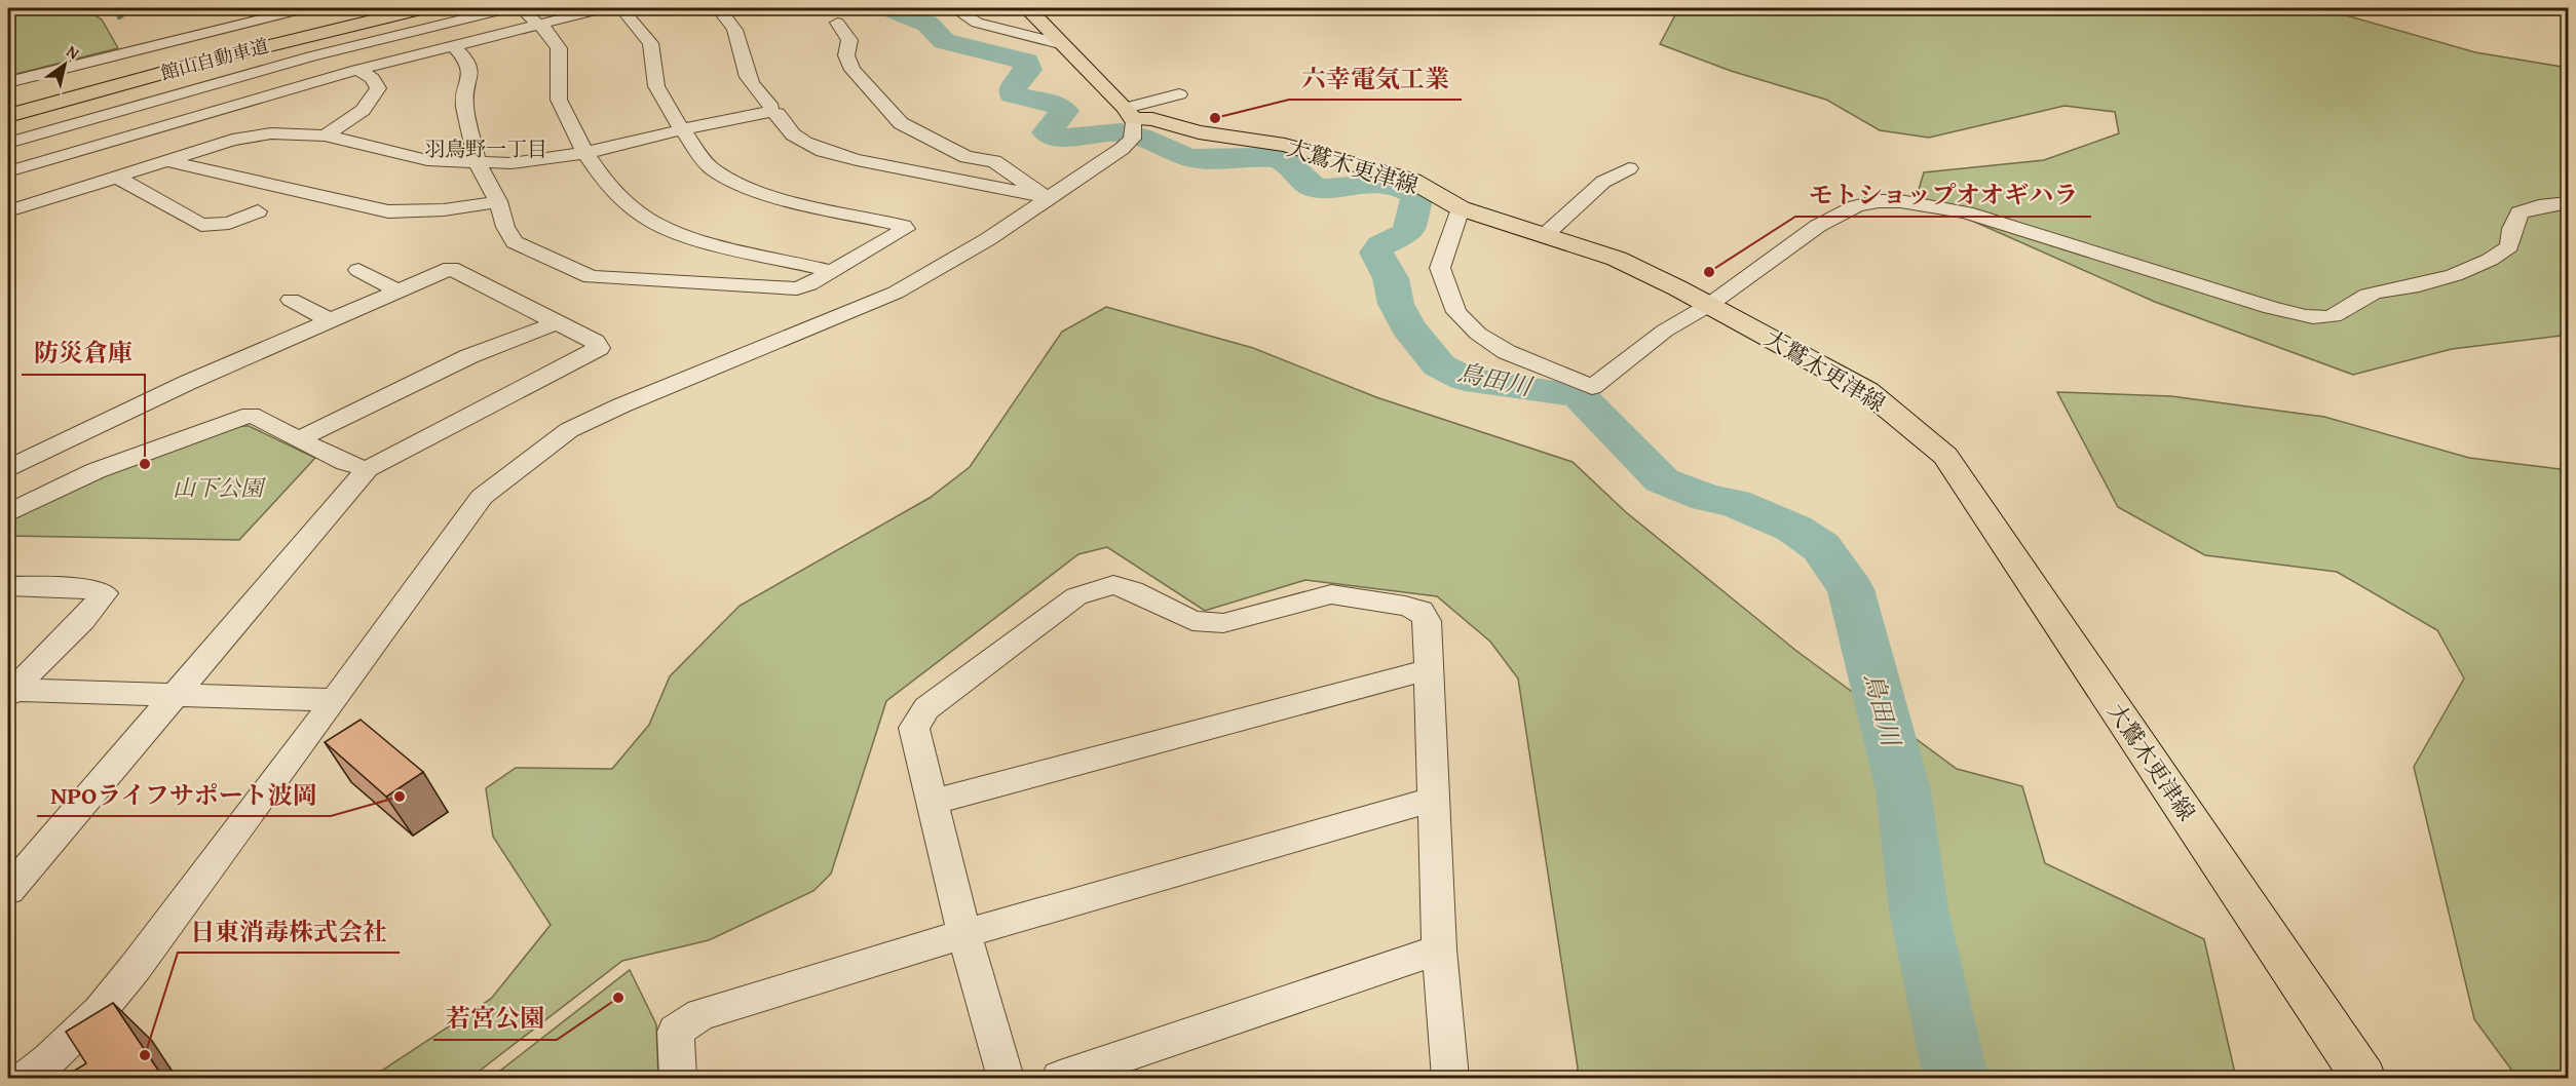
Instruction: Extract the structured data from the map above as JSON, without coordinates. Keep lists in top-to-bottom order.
{
  "streets": {
    "highway": ["館山自動車道"],
    "main road": ["大鷲木更津線"]
  },
  "districts": ["羽鳥野一丁目"],
  "water": ["鳥田川"],
  "parks": ["山下公園"],
  "places": [
    "六幸電気工業",
    "モトショップオオギハラ",
    "防災倉庫",
    "NPOライフサポート波岡",
    "若宮公園",
    "日東消毒株式会社"
  ],
  "north": "top right"
}
